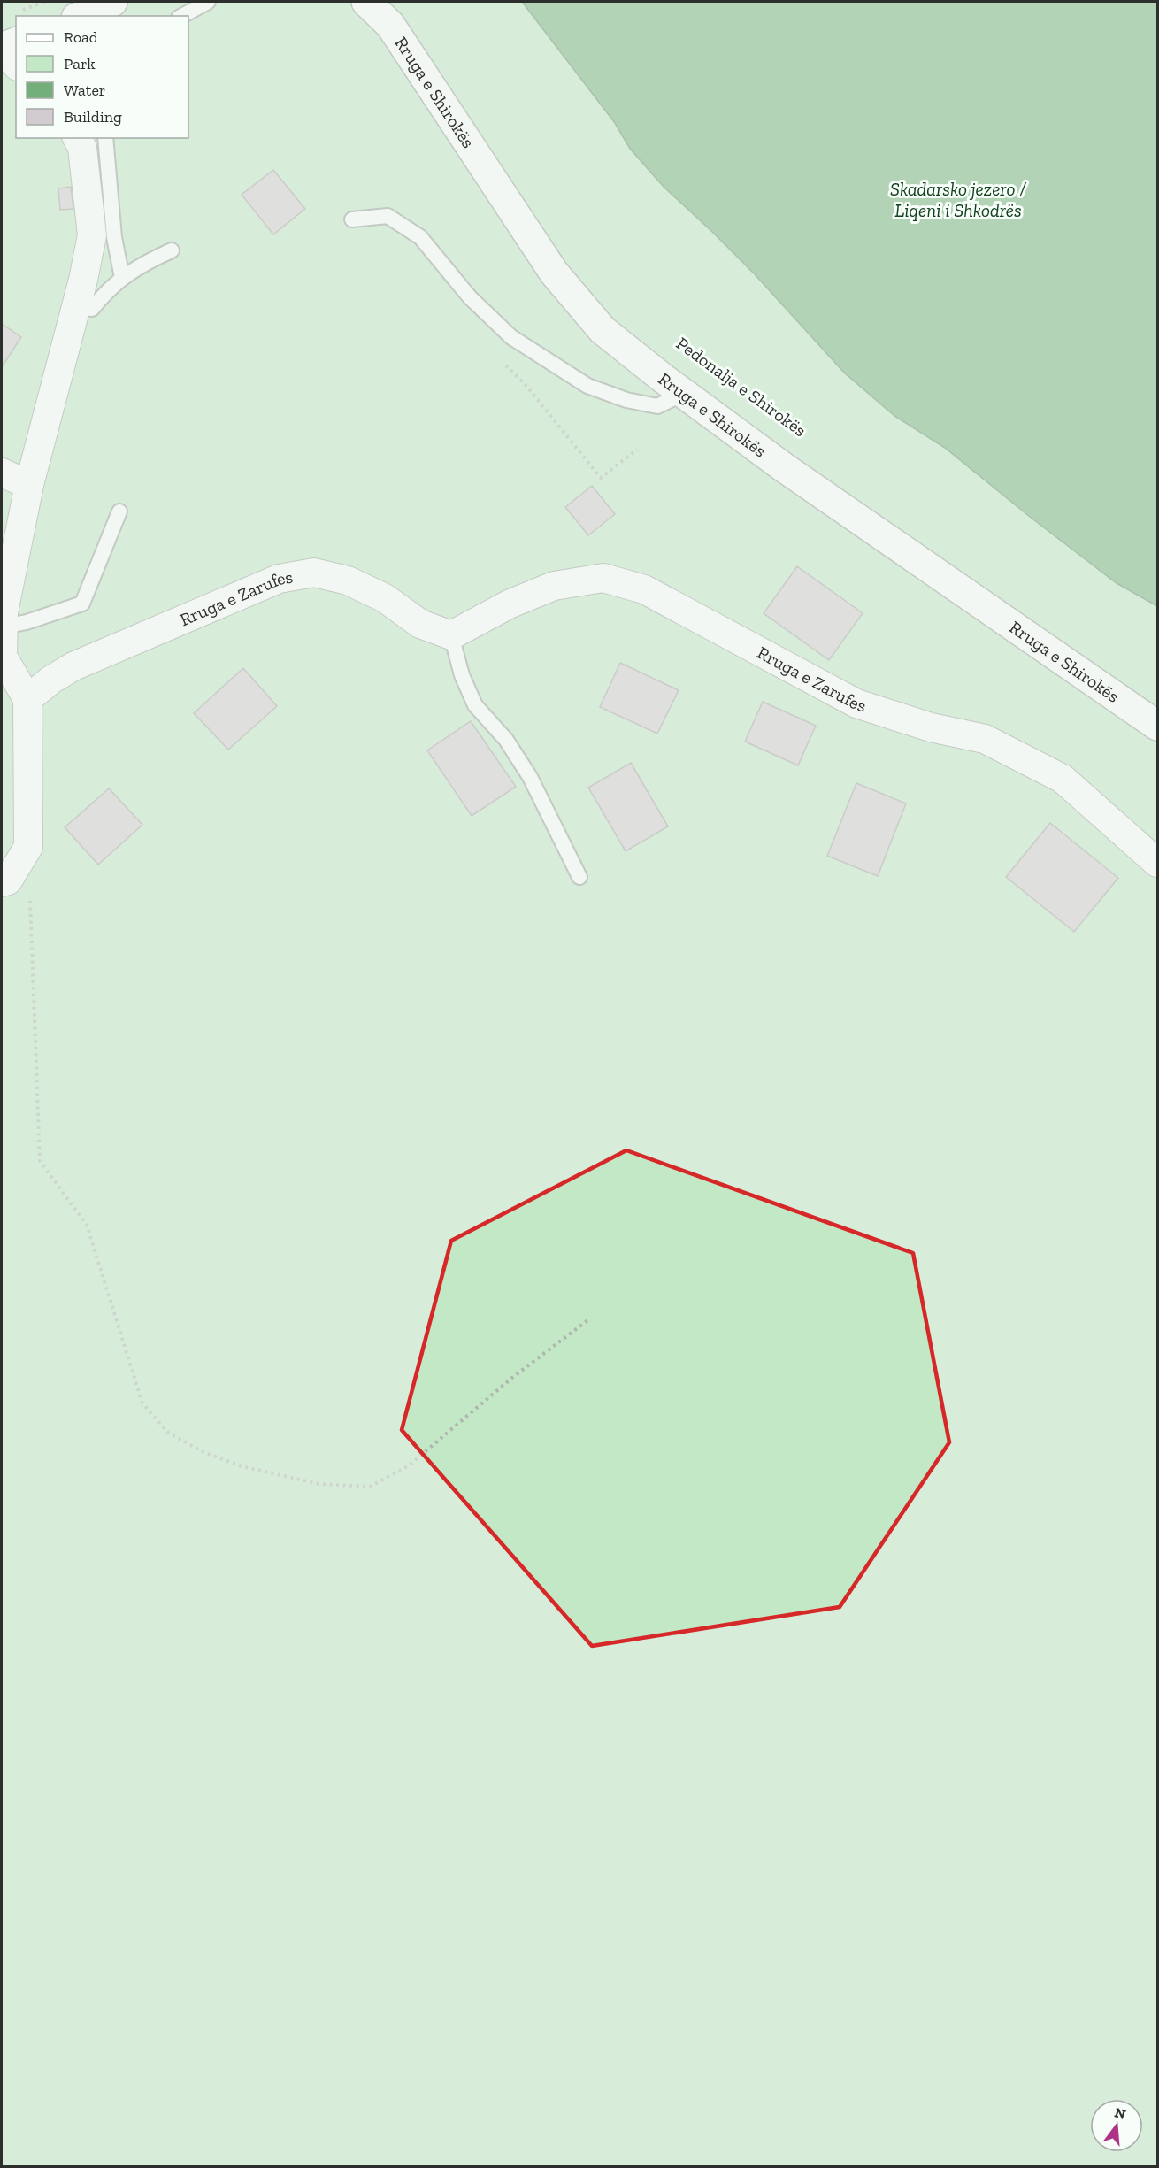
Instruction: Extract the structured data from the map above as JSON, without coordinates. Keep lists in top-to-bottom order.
{
  "streets": {
    "main road": ["Rruga e Shirokës"],
    "street": ["Rruga e Zarufes"]
  },
  "water": ["Skadarsko jezero / Liqeni i Shkodrës"],
  "legend": [
    "Road",
    "Park",
    "Water",
    "Building"
  ],
  "north": "top"
}
